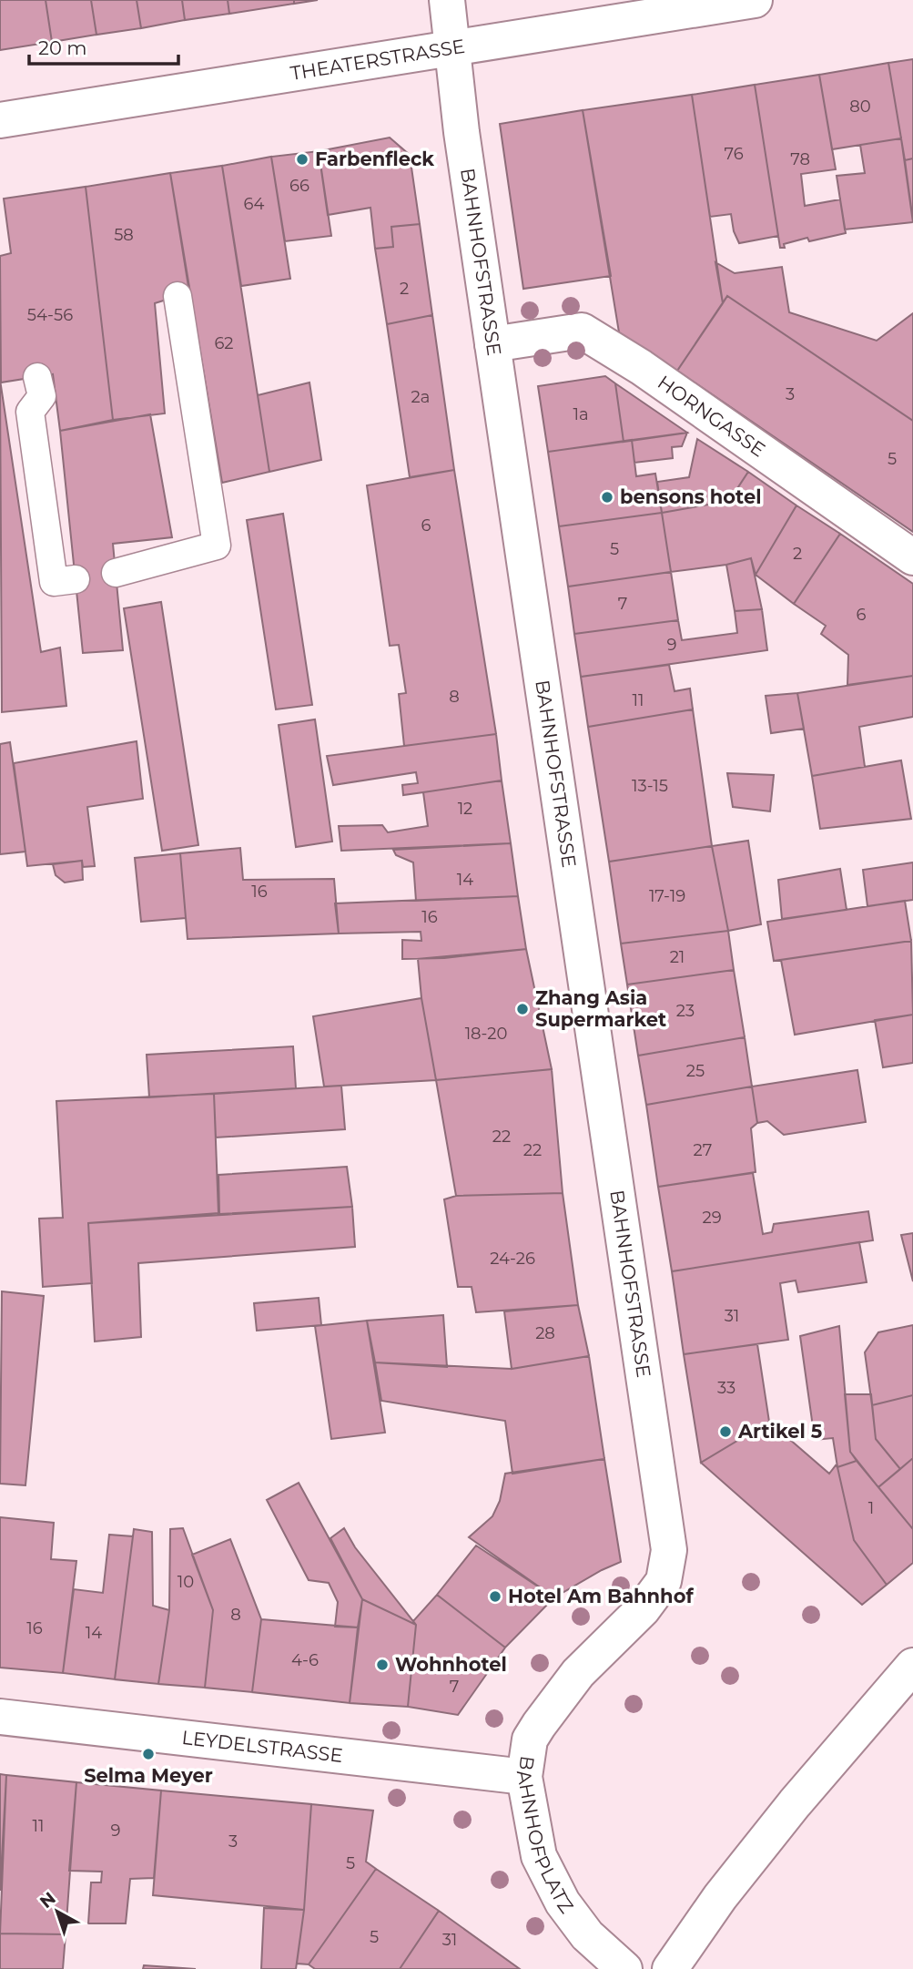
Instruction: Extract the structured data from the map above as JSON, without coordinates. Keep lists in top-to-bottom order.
{
  "streets": {
    "street": [
      "THEATERSTRASSE",
      "BAHNHOFSTRASSE",
      "HORNGASSE",
      "LEYDELSTRASSE",
      "BAHNHOFPLATZ"
    ]
  },
  "crossings": [
    ["THEATERSTRASSE", "BAHNHOFSTRASSE"],
    ["BAHNHOFSTRASSE", "HORNGASSE"],
    ["BAHNHOFSTRASSE", "BAHNHOFPLATZ"],
    ["LEYDELSTRASSE", "BAHNHOFPLATZ"]
  ],
  "places": [
    "Farbenfleck",
    "bensons hotel",
    "Zhang Asia Supermarket",
    "Artikel 5",
    "Hotel Am Bahnhof",
    "Wohnhotel",
    "Selma Meyer"
  ],
  "house_numbers": [
    "80",
    "76",
    "78",
    "66",
    "64",
    "58",
    "2",
    "54-56",
    "62",
    "3",
    "2a",
    "1a",
    "5",
    "6",
    "5",
    "2",
    "7",
    "6",
    "9",
    "8",
    "11",
    "13-15",
    "12",
    "14",
    "16",
    "17-19",
    "16",
    "21",
    "23",
    "18-20",
    "25",
    "22",
    "22",
    "27",
    "29",
    "24-26",
    "31",
    "28",
    "33",
    "1",
    "10",
    "8",
    "16",
    "14",
    "4-6",
    "7",
    "11",
    "9",
    "3",
    "5",
    "5",
    "31"
  ],
  "scale_bar": "20 m",
  "north": "top left"
}
